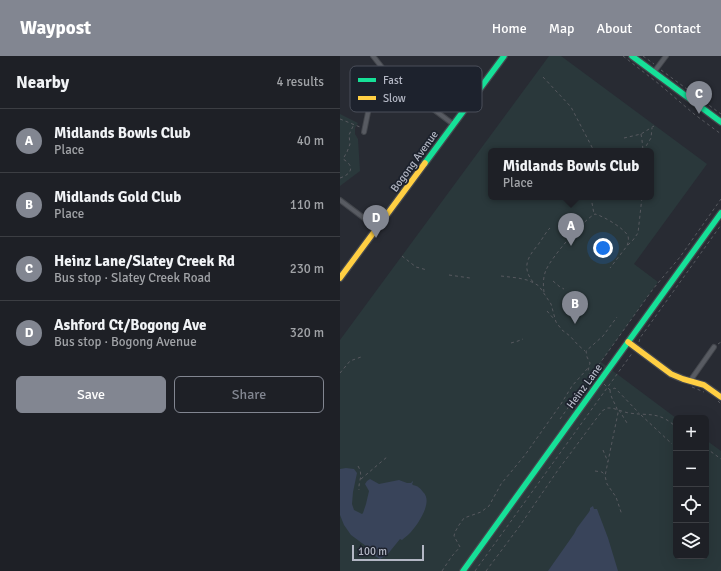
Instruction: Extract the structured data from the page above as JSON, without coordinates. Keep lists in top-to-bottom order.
{
  "streets": {
    "street": ["Bogong Avenue", "Heinz Lane"]
  },
  "legend": ["Fast", "Slow"],
  "scale_bar": "100 m",
  "page": {
    "header": "Waypost",
    "nav": [
      "Home",
      "Map",
      "About",
      "Contact"
    ],
    "heading": ["Nearby", "4 results"],
    "pins": [
      "C",
      "D",
      "A",
      "B"
    ],
    "list": [
      {
        "mark": "A",
        "name": "Midlands Bowls Club",
        "note": "Place",
        "value": "40 m"
      },
      {
        "mark": "B",
        "name": "Midlands Gold Club",
        "note": "Place",
        "value": "110 m"
      },
      {
        "mark": "C",
        "name": "Heinz Lane/Slatey Creek Rd",
        "note": "Bus stop · Slatey Creek Road",
        "value": "230 m"
      },
      {
        "mark": "D",
        "name": "Ashford Ct/Bogong Ave",
        "note": "Bus stop · Bogong Avenue",
        "value": "320 m"
      }
    ],
    "popup": ["Midlands Bowls Club", "Place"],
    "buttons": ["Save", "Share"],
    "map_buttons": ["+", "−"],
    "scale": "100 m"
  }
}
